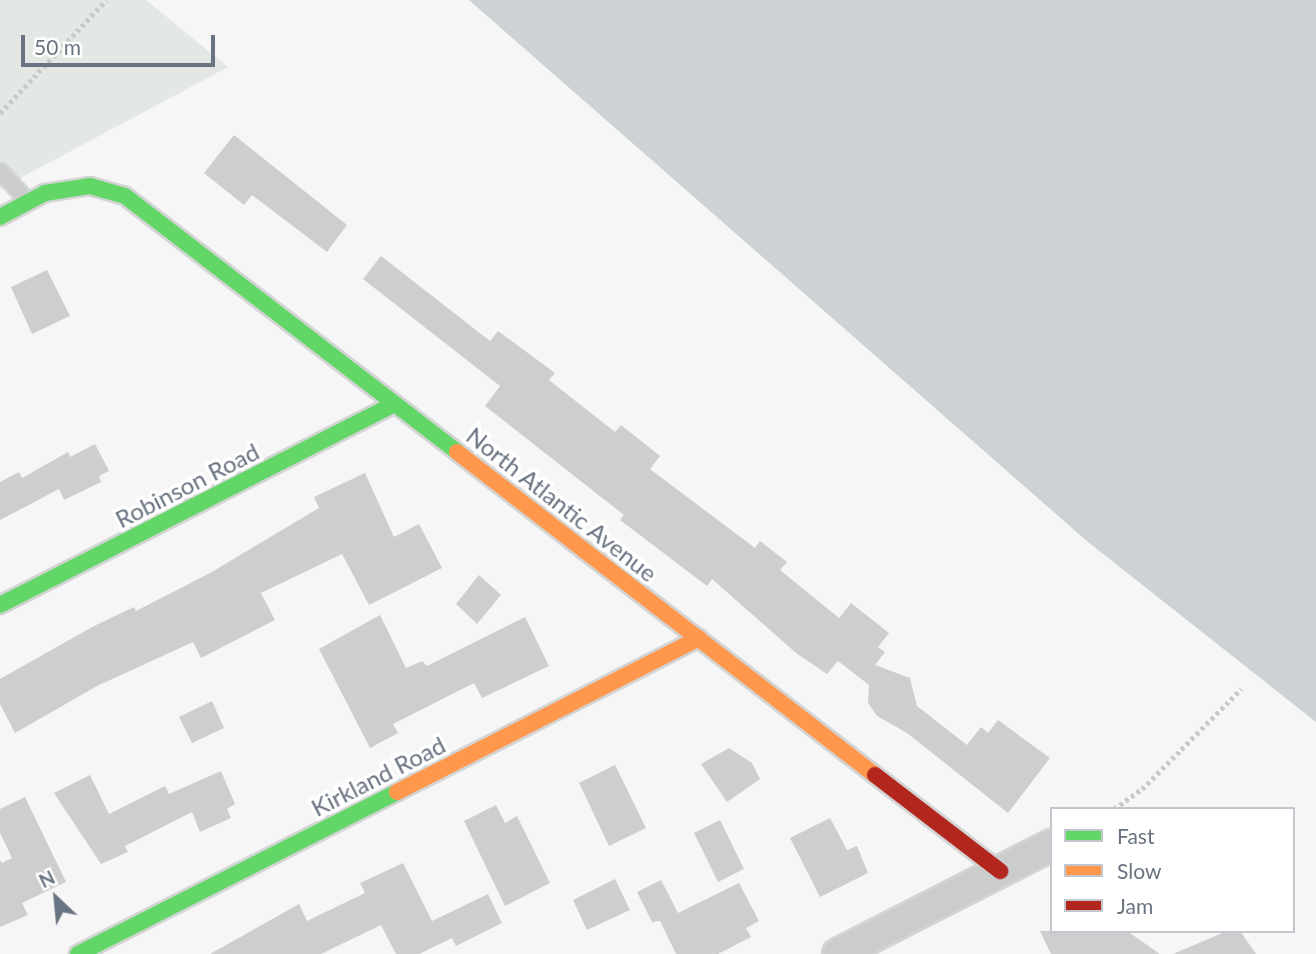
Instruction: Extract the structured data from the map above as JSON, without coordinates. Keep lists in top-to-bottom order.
{
  "streets": {
    "street": ["Robinson Road", "North Atlantic Avenue", "Kirkland Road"]
  },
  "crossings": [
    ["Robinson Road", "North Atlantic Avenue"],
    ["North Atlantic Avenue", "Kirkland Road"]
  ],
  "legend": ["Fast", "Slow", "Jam"],
  "scale_bar": "50 m",
  "north": "top left"
}
